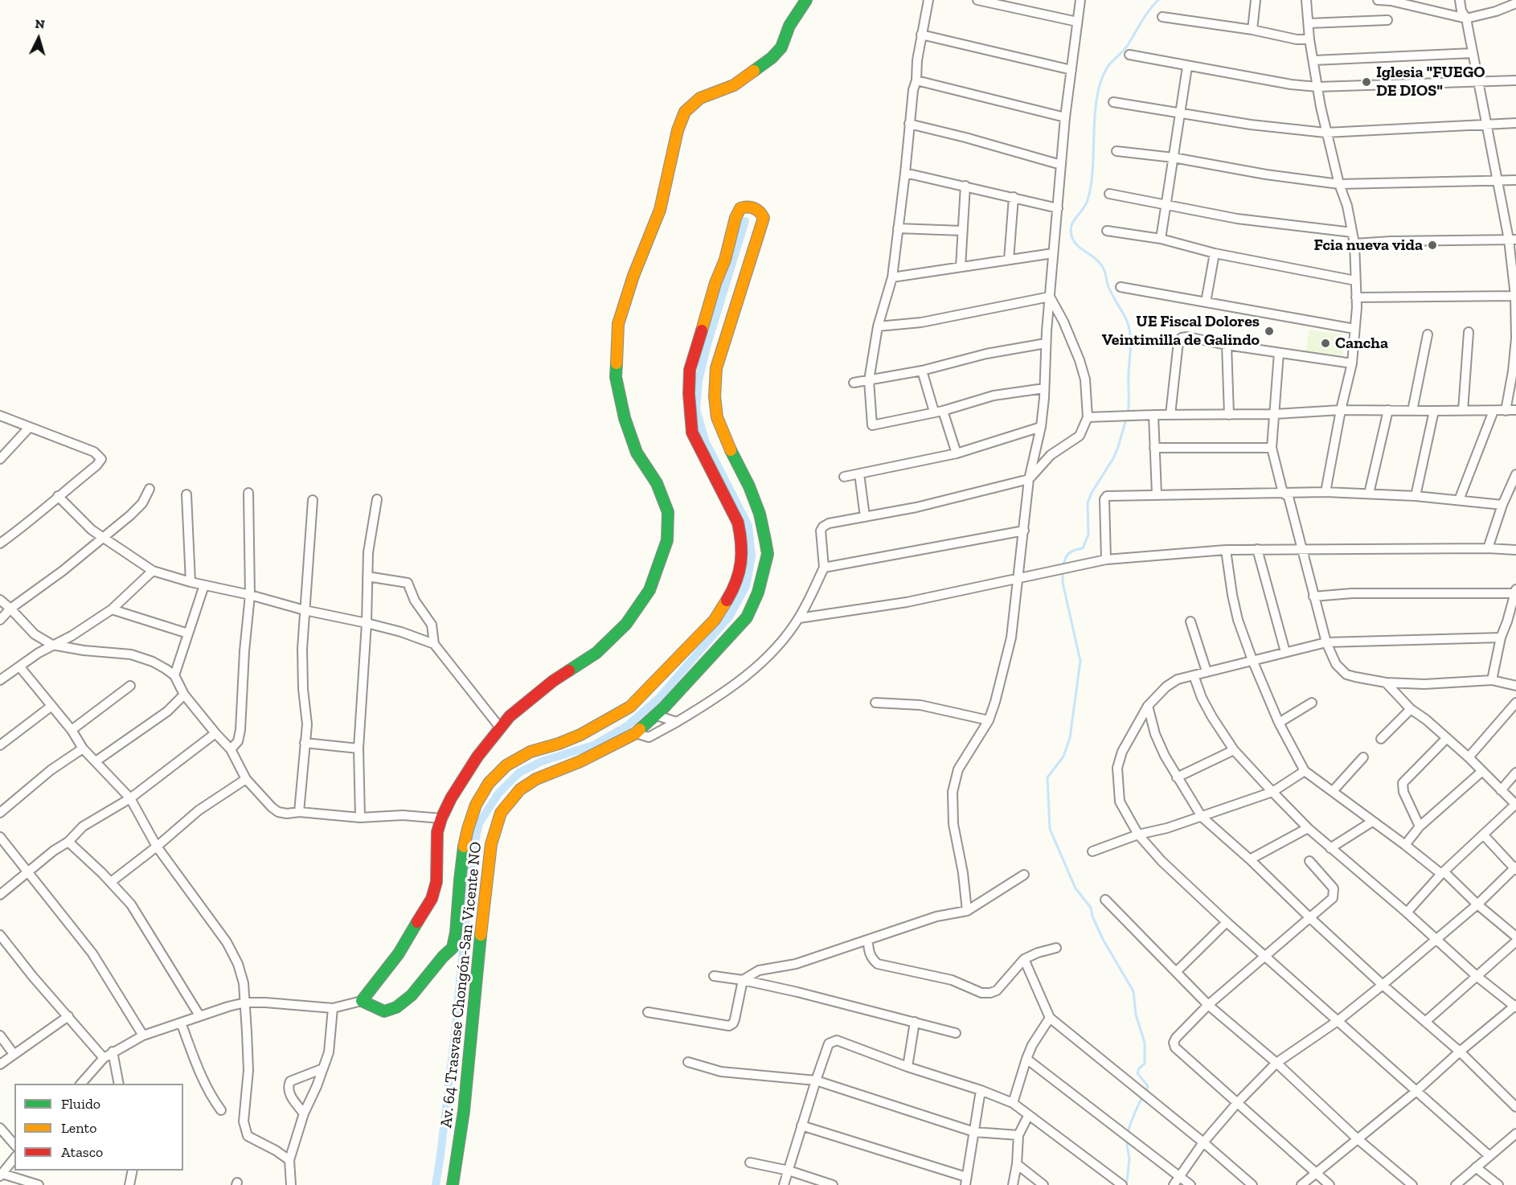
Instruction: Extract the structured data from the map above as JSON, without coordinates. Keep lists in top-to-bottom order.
{
  "streets": {
    "street": ["Av. 64 Trasvase Chongón-San Vicente NO"]
  },
  "places": [
    "Iglesia \"FUEGO DE DIOS\"",
    "Fcia nueva vida",
    "UE Fiscal Dolores Veintimilla de Galindo",
    "Cancha"
  ],
  "legend": ["Fluido", "Lento", "Atasco"],
  "north": "top"
}
